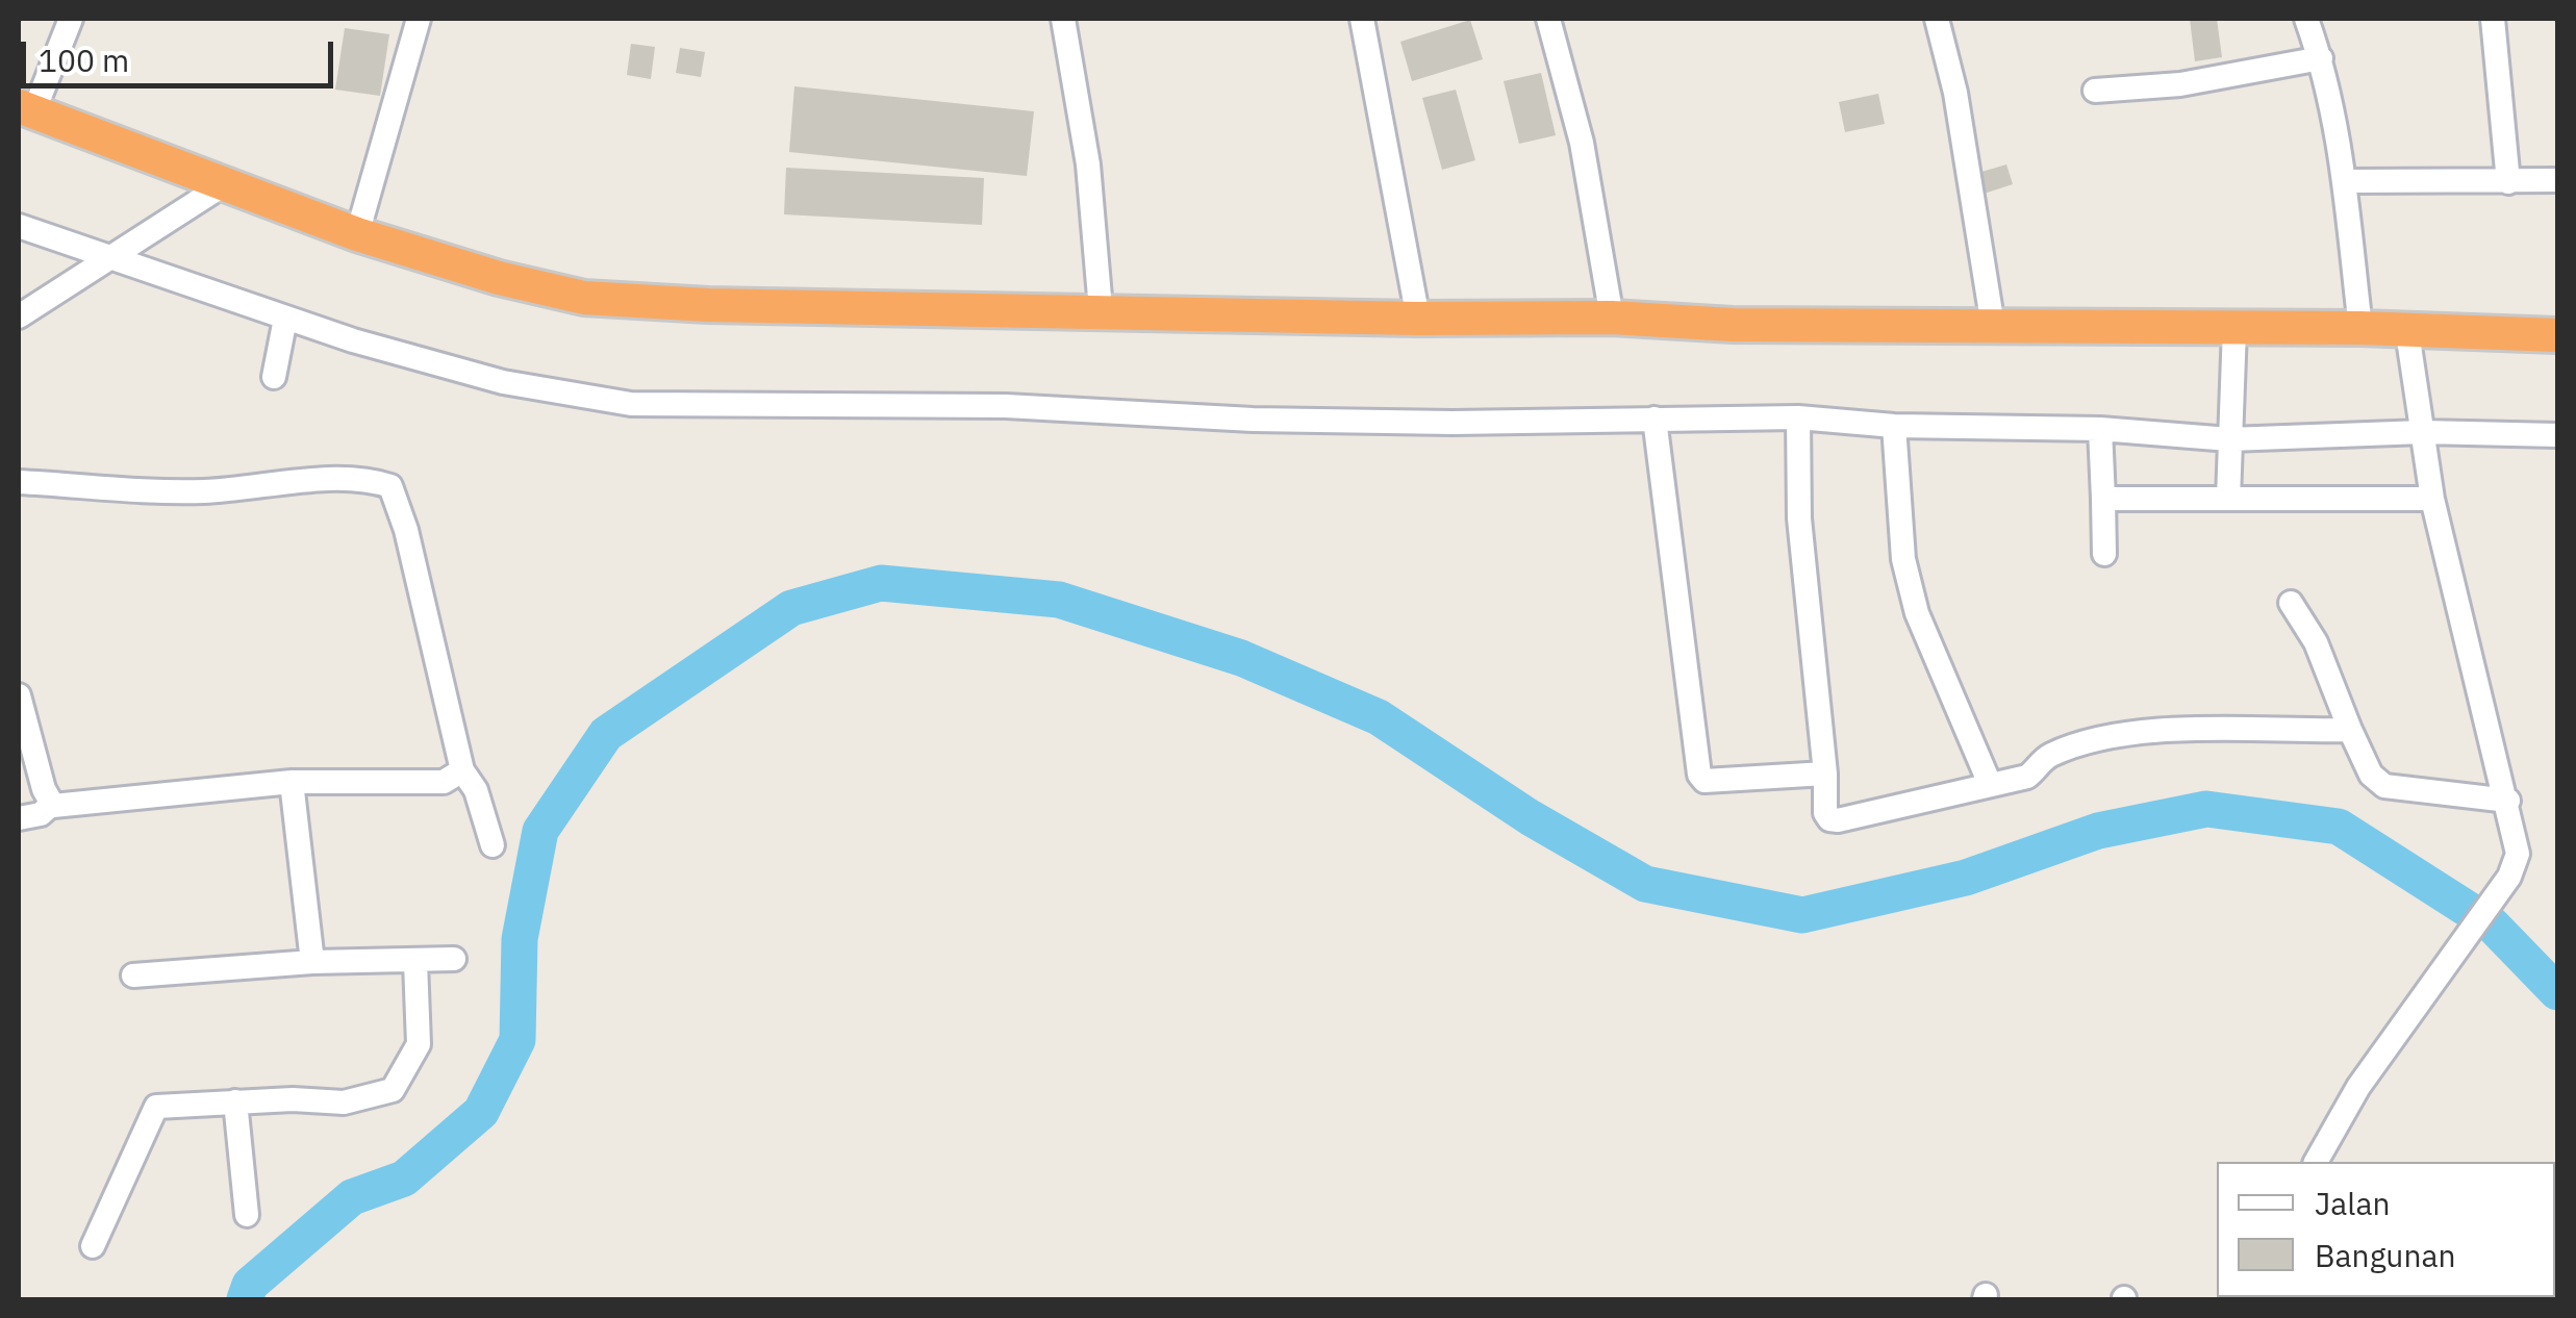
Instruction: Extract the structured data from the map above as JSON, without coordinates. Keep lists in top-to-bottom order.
{
  "legend": ["Jalan", "Bangunan"],
  "scale_bar": "100 m"
}
